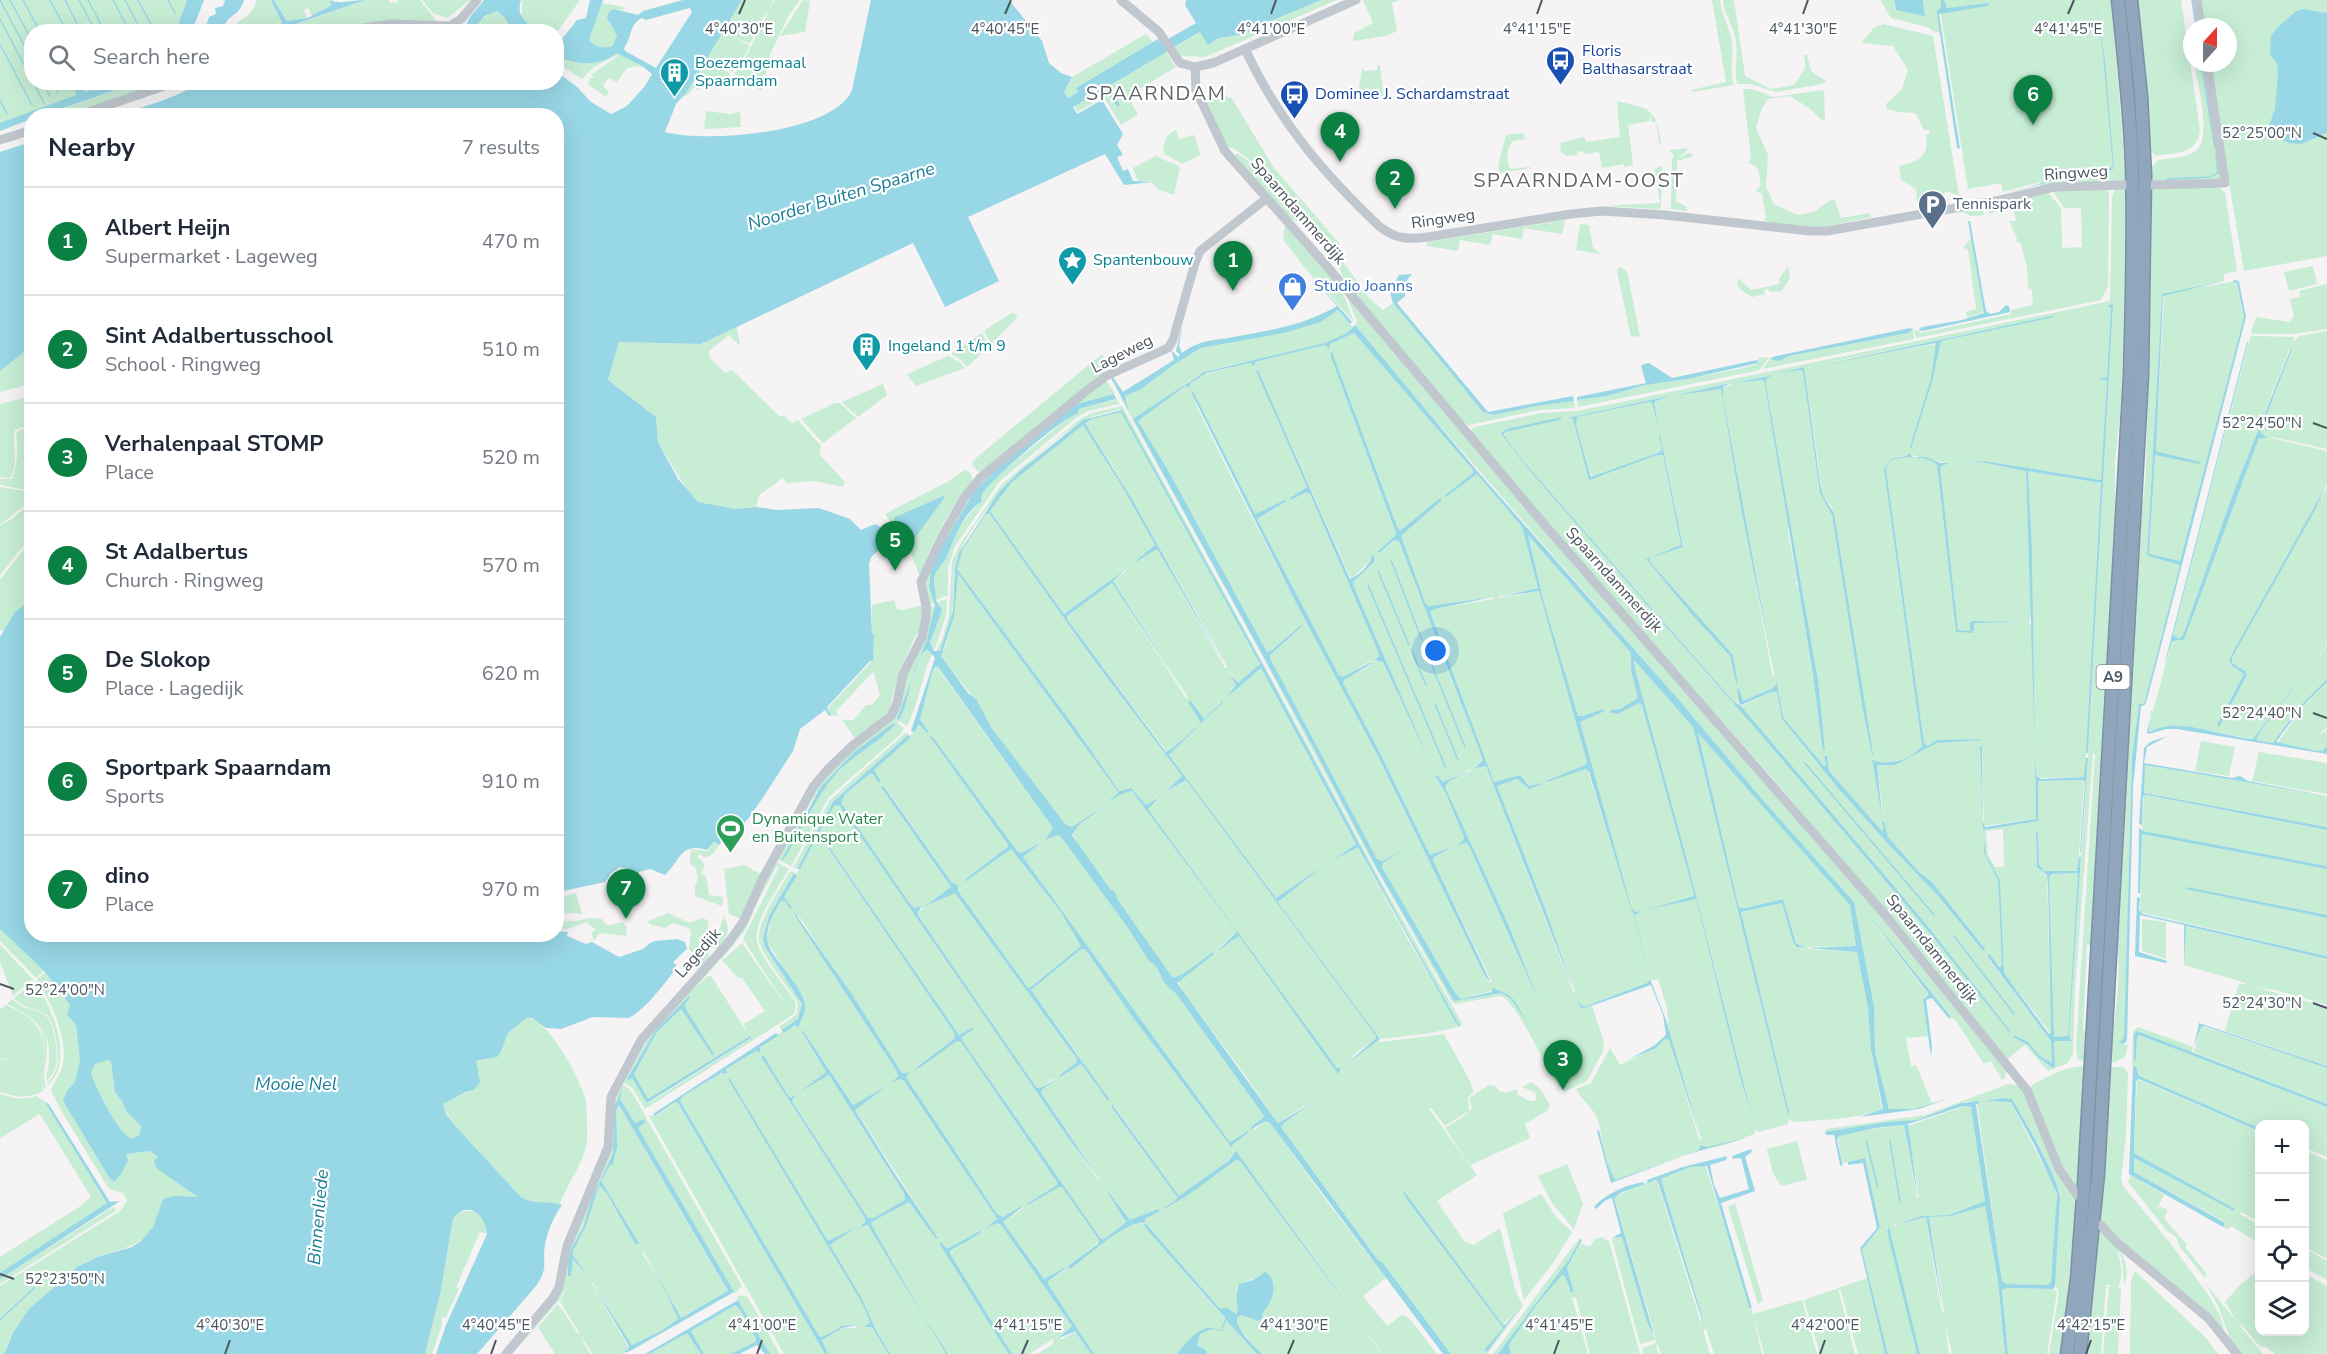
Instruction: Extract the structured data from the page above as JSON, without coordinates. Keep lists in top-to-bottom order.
{
  "streets": {
    "highway": ["A9"],
    "street": [
      "Ringweg",
      "Spaarndammerdijk",
      "Lageweg",
      "Lagedijk"
    ]
  },
  "crossings": [
    ["Spaarndammerdijk", "Lageweg"],
    ["Lageweg", "Lagedijk"]
  ],
  "districts": ["SPAARNDAM", "SPAARNDAM-OOST"],
  "water": ["Noorder Buiten Spaarne", "Mooie Nel", "Binnenliede"],
  "places": {
    "bus stop": ["Floris Balthasarstraat", "Dominee J. Schardamstraat"],
    "building": ["Boezemgemaal Spaarndam", "Ingeland 1 t/m 9"],
    "parking": ["Tennispark"],
    "place": ["Spantenbouw"],
    "shop": ["Studio Joanns"],
    "sports": ["Dynamique Water en Buitensport"]
  },
  "north": "top",
  "page": {
    "search": "Search here",
    "pins": [
      "6",
      "4",
      "2",
      "1",
      "5",
      "7",
      "3"
    ],
    "heading": ["Nearby", "7 results"],
    "list": [
      {
        "mark": "1",
        "name": "Albert Heijn",
        "note": "Supermarket · Lageweg",
        "value": "470 m"
      },
      {
        "mark": "2",
        "name": "Sint Adalbertusschool",
        "note": "School · Ringweg",
        "value": "510 m"
      },
      {
        "mark": "3",
        "name": "Verhalenpaal STOMP",
        "note": "Place",
        "value": "520 m"
      },
      {
        "mark": "4",
        "name": "St Adalbertus",
        "note": "Church · Ringweg",
        "value": "570 m"
      },
      {
        "mark": "5",
        "name": "De Slokop",
        "note": "Place · Lagedijk",
        "value": "620 m"
      },
      {
        "mark": "6",
        "name": "Sportpark Spaarndam",
        "note": "Sports",
        "value": "910 m"
      },
      {
        "mark": "7",
        "name": "dino",
        "note": "Place",
        "value": "970 m"
      }
    ],
    "map_buttons": ["+", "−"]
  },
  "coordinates": [
    "4°40'30\"E",
    "4°40'45\"E",
    "4°41'00\"E",
    "4°41'15\"E",
    "4°41'30\"E",
    "4°41'45\"E",
    "52°25'00\"N",
    "52°24'50\"N",
    "52°24'40\"N",
    "52°24'00\"N",
    "52°24'30\"N",
    "52°23'50\"N",
    "4°42'00\"E",
    "4°42'15\"E"
  ]
}
